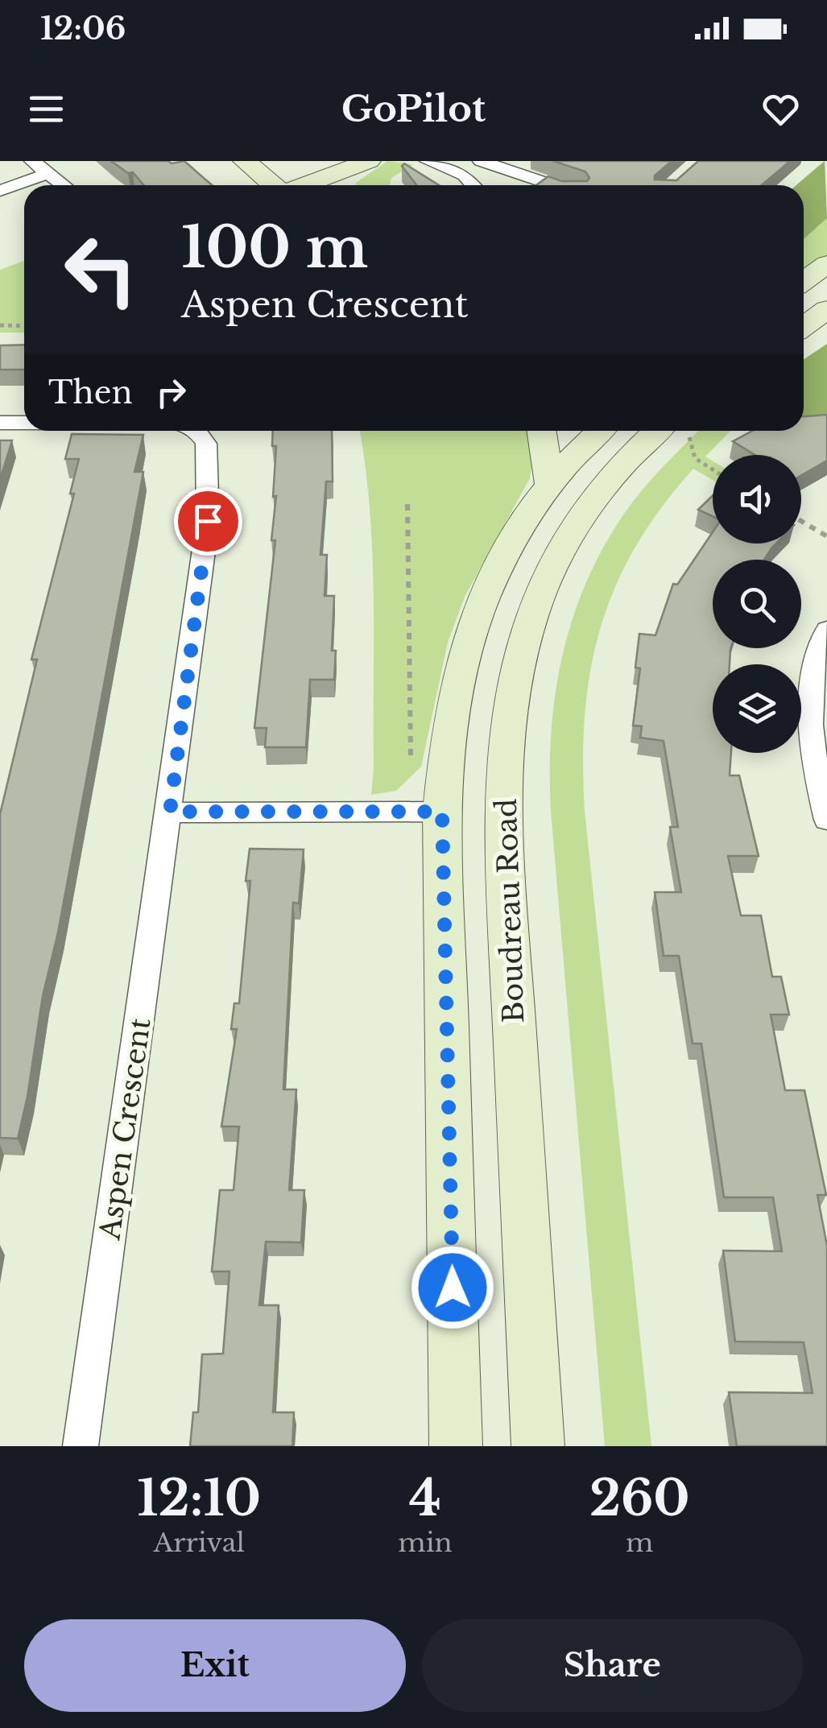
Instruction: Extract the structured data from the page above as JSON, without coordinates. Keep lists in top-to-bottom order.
{
  "streets": {
    "main road": ["Boudreau Road"],
    "street": ["Aspen Crescent"]
  },
  "page": {
    "status": "12:06",
    "header": "GoPilot",
    "turn": ["100 m", "Aspen Crescent"],
    "then": "Then",
    "eta": [
      "12:10",
      "Arrival",
      "4",
      "min",
      "260",
      "m"
    ],
    "buttons": ["Exit", "Share"]
  }
}
